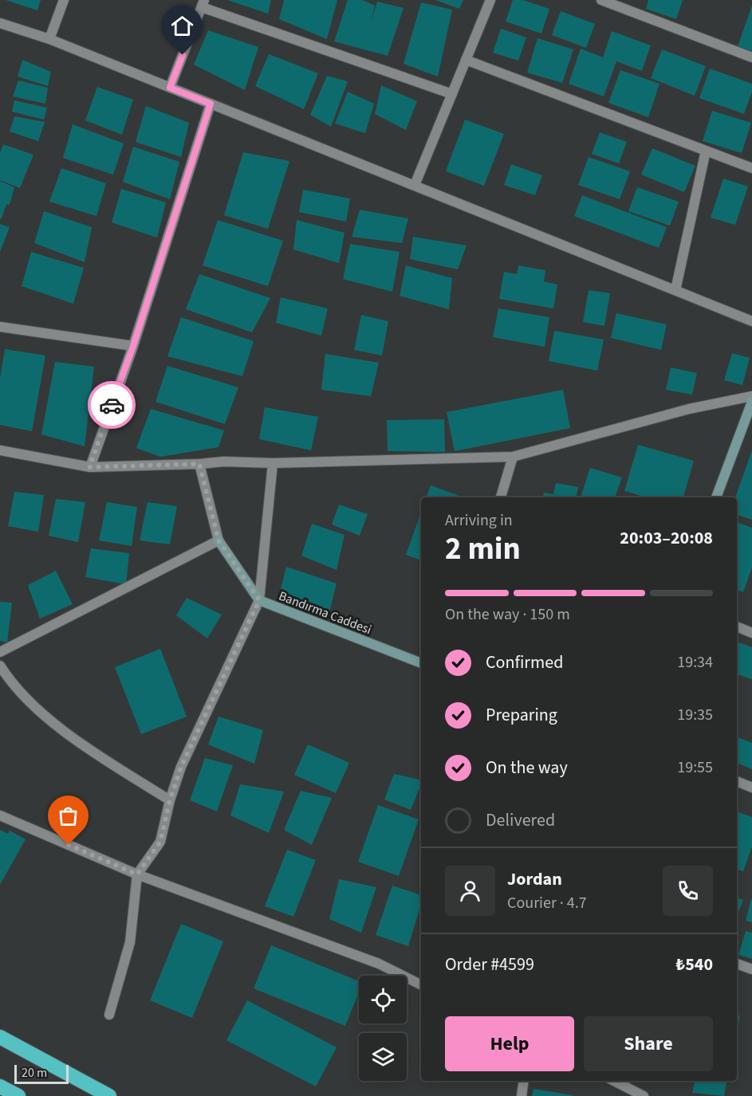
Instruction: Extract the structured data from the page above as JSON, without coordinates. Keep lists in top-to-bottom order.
{
  "streets": {
    "street": ["Bandırma Caddesi"]
  },
  "scale_bar": "20 m",
  "page": {
    "heading": ["2 min", "Arriving in", "20:03–20:08"],
    "panel": [
      "Jordan",
      "Courier · 4.7",
      "Order #4599",
      "₺540"
    ],
    "bar": "On the way · 150 m",
    "list": [
      ["Confirmed", "19:34"],
      ["Preparing", "19:35"],
      ["On the way", "19:55"],
      "Delivered"
    ],
    "buttons": ["Help", "Share"],
    "scale": "20 m"
  }
}
